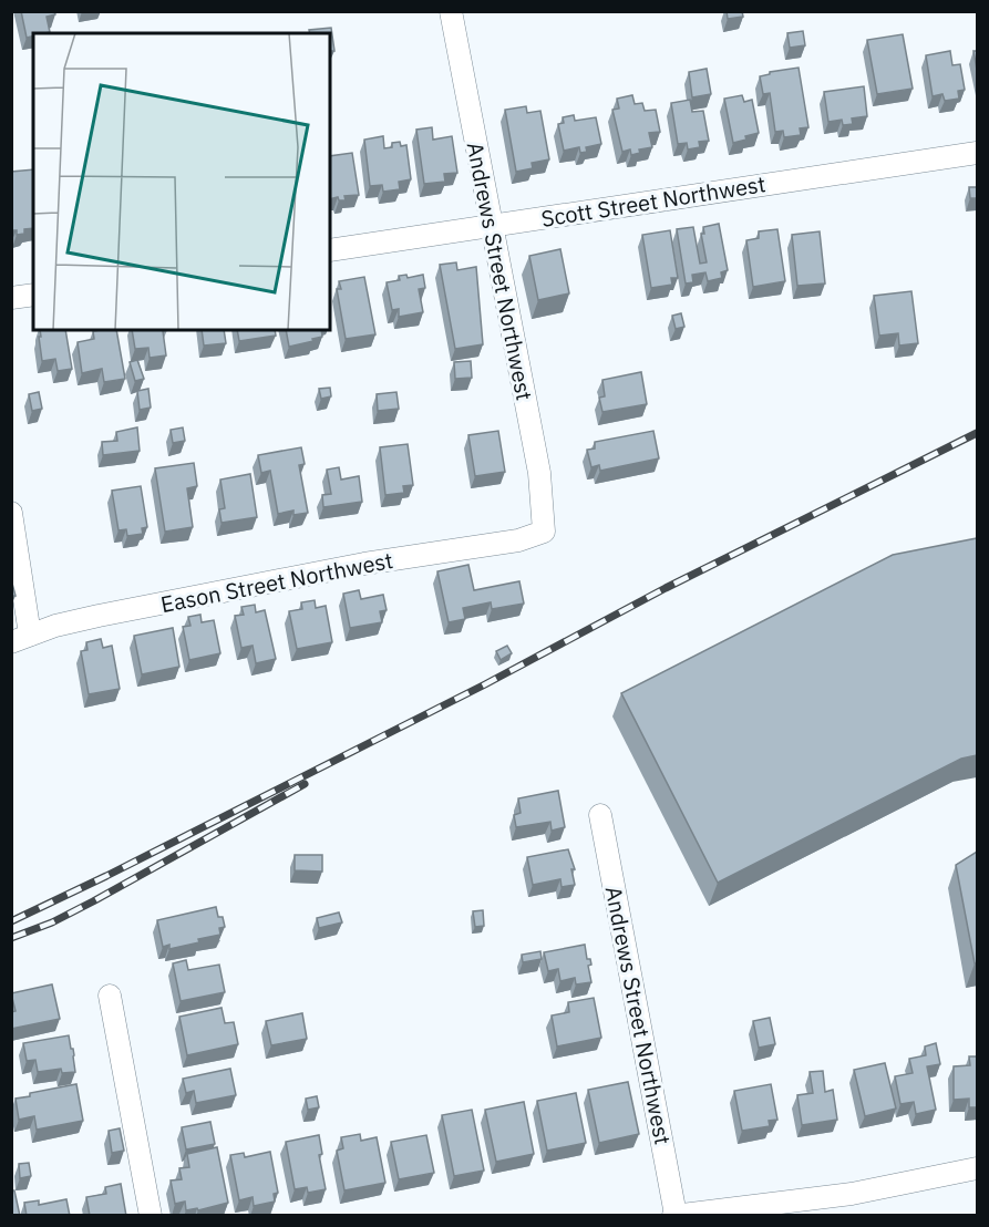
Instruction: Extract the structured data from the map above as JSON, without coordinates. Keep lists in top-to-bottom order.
{
  "streets": {
    "street": ["Scott Street Northwest", "Andrews Street Northwest", "Eason Street Northwest"]
  },
  "crossings": [
    ["Scott Street Northwest", "Andrews Street Northwest"],
    ["Andrews Street Northwest", "Eason Street Northwest"]
  ]
}
